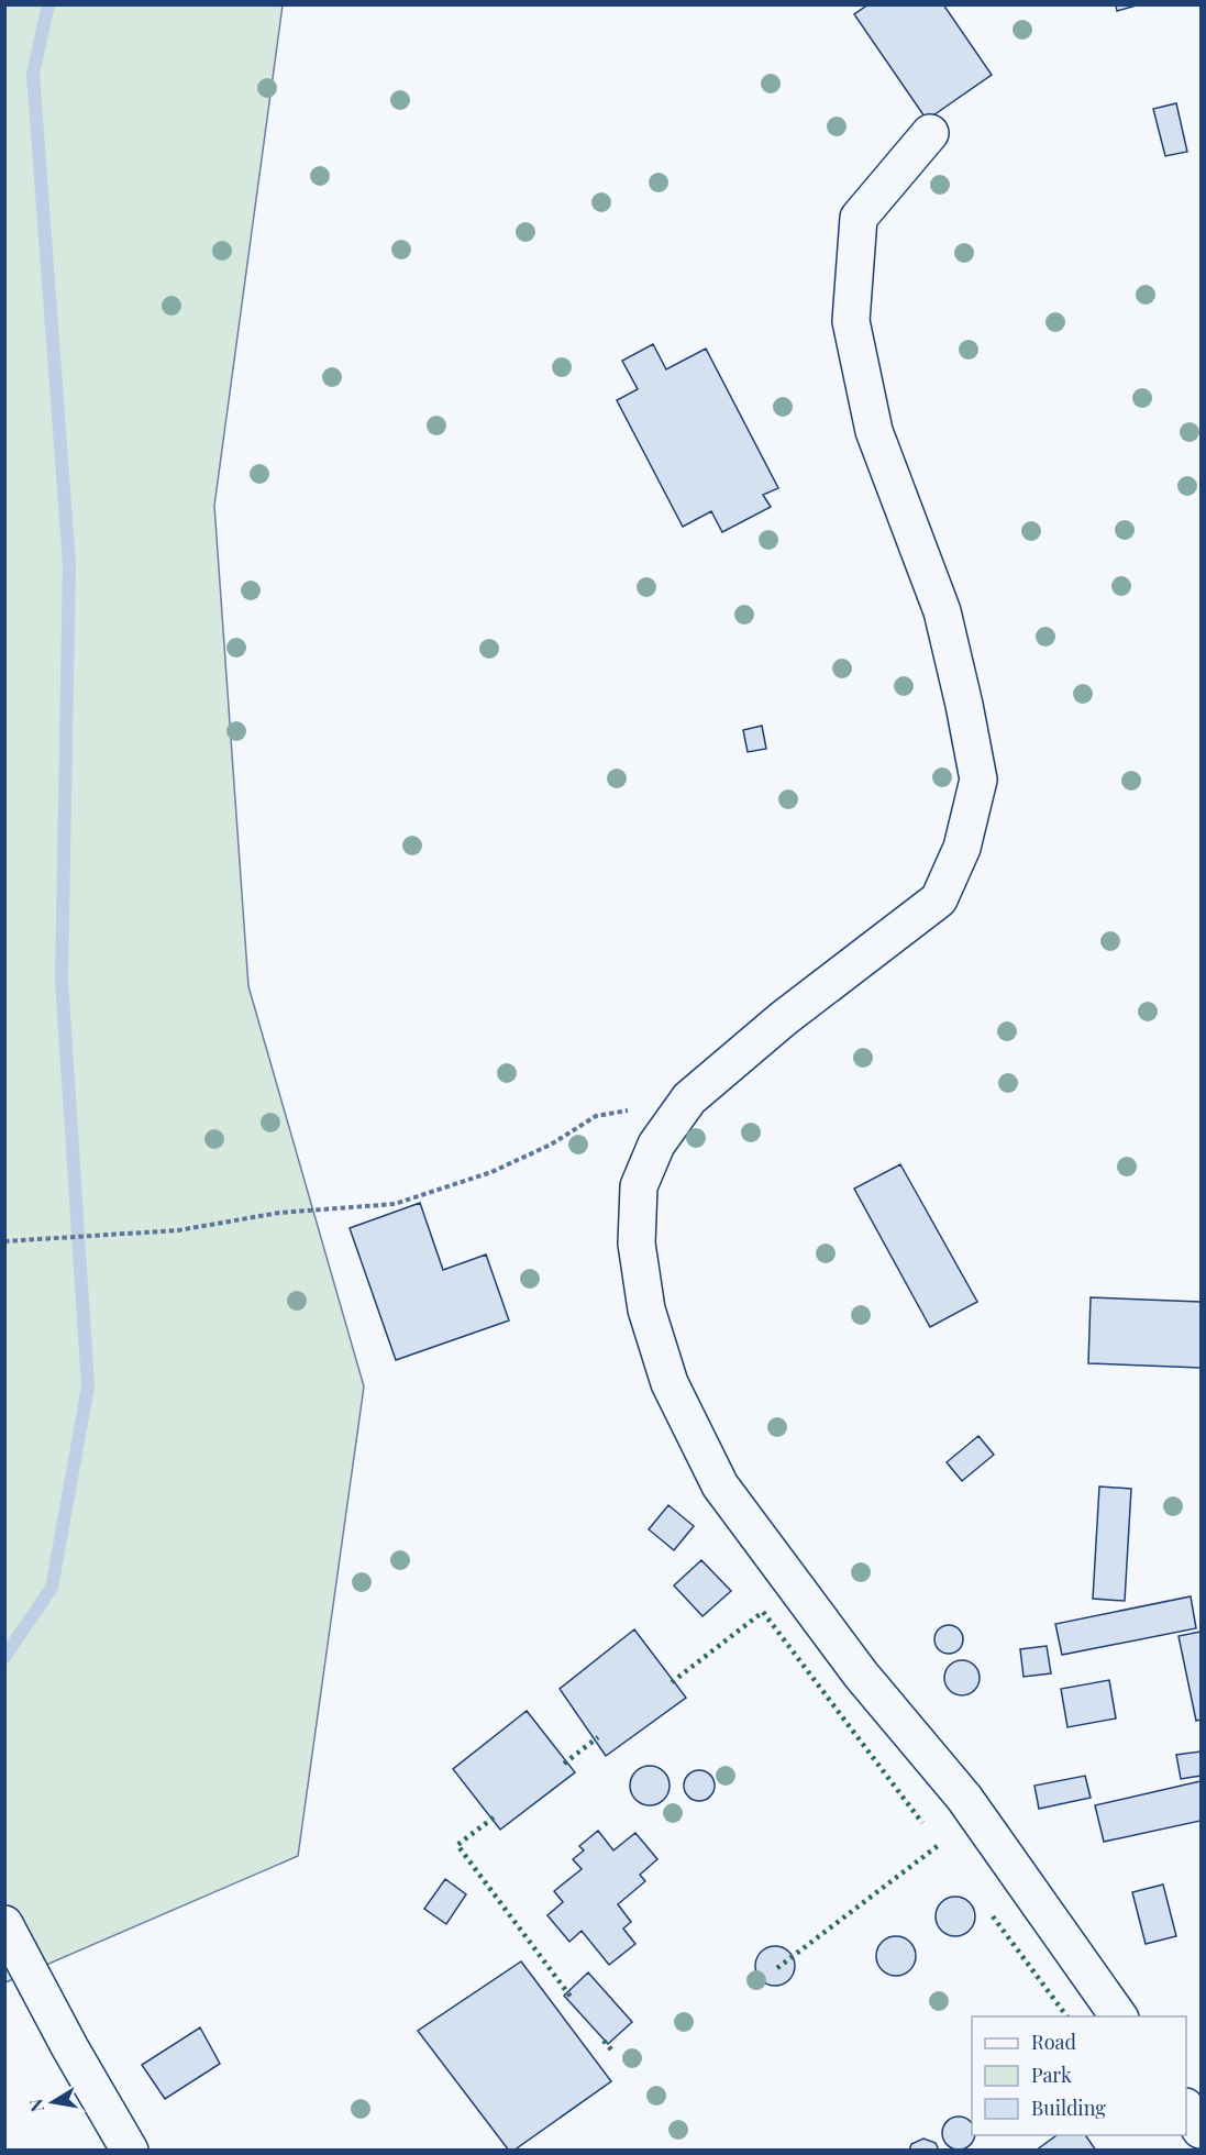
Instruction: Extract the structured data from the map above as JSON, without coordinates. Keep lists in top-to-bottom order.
{
  "legend": ["Road", "Park", "Building"],
  "north": "left"
}
